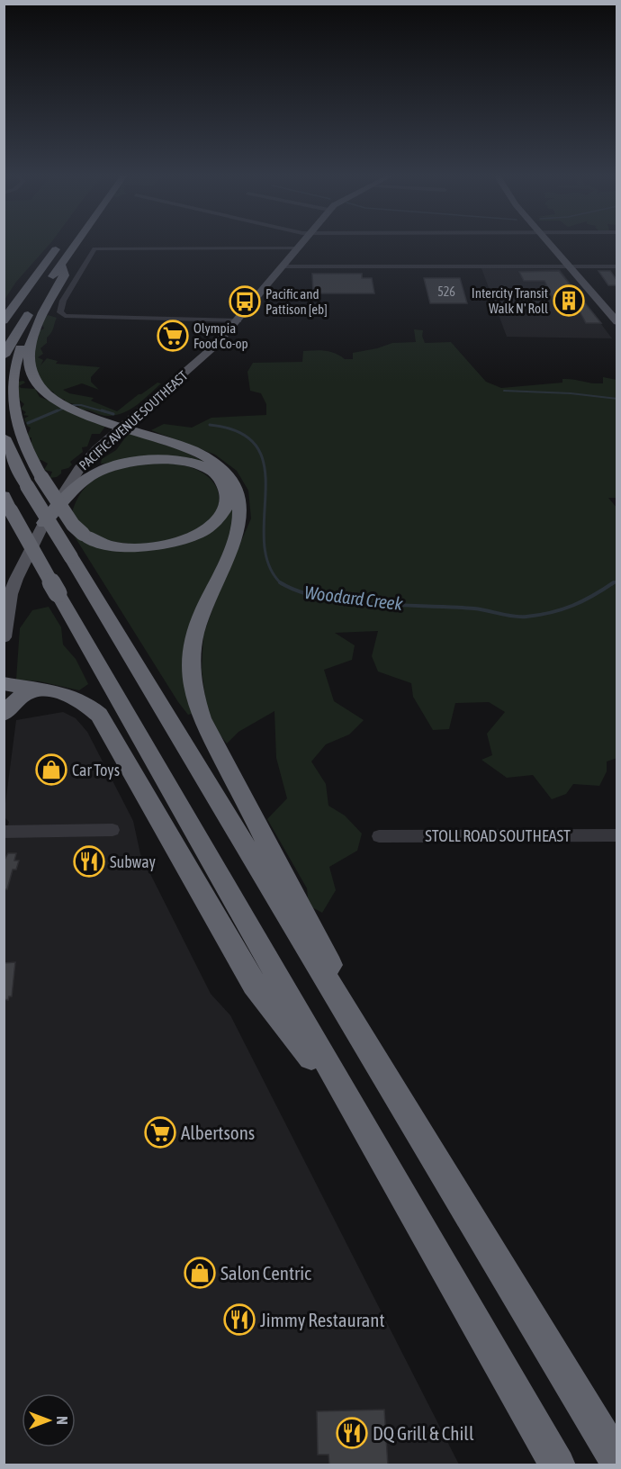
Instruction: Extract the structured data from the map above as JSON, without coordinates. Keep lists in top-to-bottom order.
{
  "streets": {
    "main road": ["PACIFIC AVENUE SOUTHEAST"],
    "street": ["STOLL ROAD SOUTHEAST"]
  },
  "water": ["Woodard Creek"],
  "places": {
    "building": ["Intercity Transit Walk N' Roll"],
    "bus stop": ["Pacific and Pattison [eb]"],
    "supermarket": ["Olympia Food Co-op", "Albertsons"],
    "shop": ["Car Toys", "Salon Centric"],
    "restaurant": ["Subway", "Jimmy Restaurant", "DQ Grill & Chill"]
  },
  "house_numbers": ["526"],
  "north": "right"
}
